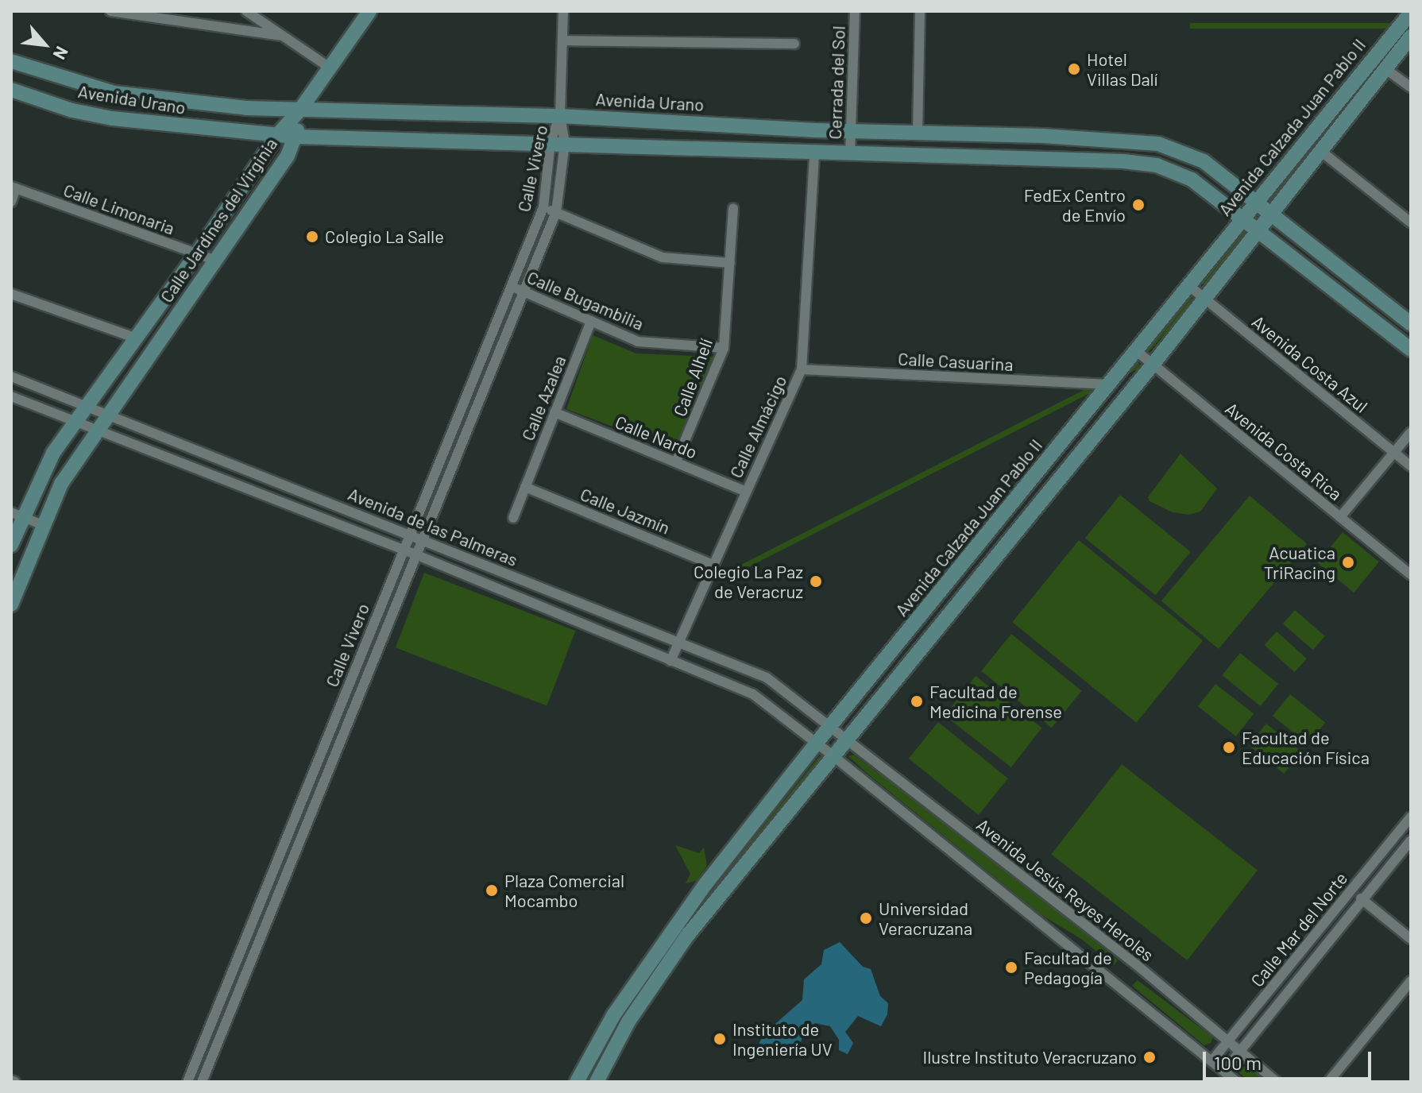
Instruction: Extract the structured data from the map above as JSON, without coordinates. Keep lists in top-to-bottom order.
{
  "streets": {
    "main road": ["Avenida Urano", "Avenida Calzada Juan Pablo II", "Calle Jardines del Virginia"],
    "street": [
      "Cerrada del Sol",
      "Calle Vivero",
      "Calle Limonaria",
      "Calle Bugambilia",
      "Calle Casuarina",
      "Avenida Costa Azul",
      "Calle Alhelí",
      "Calle Azalea",
      "Calle Almácigo",
      "Calle Nardo",
      "Avenida Costa Rica",
      "Calle Jazmín",
      "Avenida de las Palmeras",
      "Avenida Jesús Reyes Heroles",
      "Calle Mar del Norte"
    ]
  },
  "crossings": [
    ["Cerrada del Sol", "Avenida Urano"],
    ["Avenida Urano", "Avenida Calzada Juan Pablo II"],
    ["Avenida Urano", "Calle Vivero"],
    ["Avenida Urano", "Calle Jardines del Virginia"],
    ["Avenida Urano", "Calle Almácigo"],
    ["Avenida Calzada Juan Pablo II", "Calle Casuarina"],
    ["Avenida Calzada Juan Pablo II", "Avenida Costa Azul"],
    ["Avenida Calzada Juan Pablo II", "Avenida Costa Rica"],
    ["Avenida Calzada Juan Pablo II", "Avenida de las Palmeras"],
    ["Avenida Calzada Juan Pablo II", "Avenida Jesús Reyes Heroles"],
    ["Calle Vivero", "Calle Bugambilia"],
    ["Calle Vivero", "Avenida de las Palmeras"],
    ["Calle Limonaria", "Calle Jardines del Virginia"],
    ["Calle Jardines del Virginia", "Avenida de las Palmeras"],
    ["Calle Bugambilia", "Calle Alhelí"],
    ["Calle Bugambilia", "Calle Azalea"],
    ["Calle Casuarina", "Calle Almácigo"],
    ["Calle Alhelí", "Calle Nardo"],
    ["Calle Azalea", "Calle Nardo"],
    ["Calle Azalea", "Calle Jazmín"],
    ["Calle Almácigo", "Calle Nardo"],
    ["Calle Almácigo", "Calle Jazmín"],
    ["Calle Almácigo", "Avenida de las Palmeras"],
    ["Avenida de las Palmeras", "Avenida Jesús Reyes Heroles"],
    ["Avenida Jesús Reyes Heroles", "Calle Mar del Norte"]
  ],
  "places": [
    "Hotel Villas Dalí",
    "FedEx Centro de Envío",
    "Colegio La Salle",
    "Acuatica TriRacing",
    "Colegio La Paz de Veracruz",
    "Facultad de Medicina Forense",
    "Facultad de Educación Física",
    "Plaza Comercial Mocambo",
    "Universidad Veracruzana",
    "Facultad de Pedagogía",
    "Instituto de Ingeniería UV",
    "Ilustre Instituto Veracruzano"
  ],
  "scale_bar": "100 m",
  "north": "bottom right"
}
